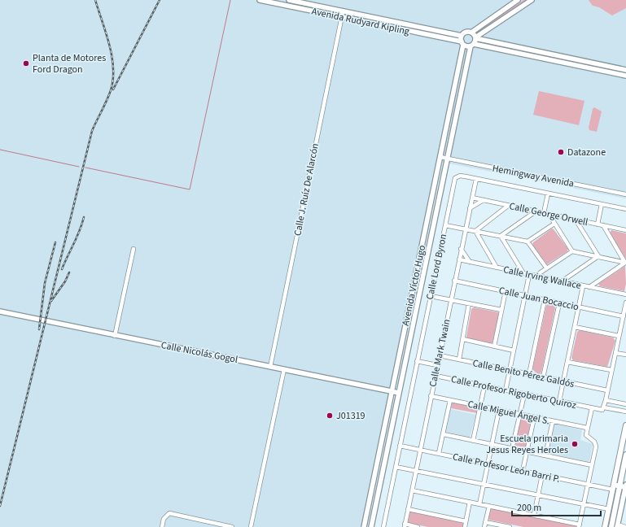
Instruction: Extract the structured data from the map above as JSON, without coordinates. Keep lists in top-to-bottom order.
{
  "streets": {
    "street": [
      "Avenida Rudyard Kipling",
      "Hemingway Avenida",
      "Calle J. Ruíz De Alarcón",
      "Calle George Orwell",
      "Calle Lord Byron",
      "Calle Irving Wallace",
      "Avenida Víctor Hugo",
      "Calle Juan Bocaccio",
      "Calle Nicolás Gogol",
      "Calle Mark Twain",
      "Calle Benito Pérez Galdós",
      "Calle Profesor Rigoberto Quiroz",
      "Calle Miguel Ángel S.",
      "Calle Profesor León Barri P."
    ]
  },
  "crossings": [
    ["Avenida Rudyard Kipling", "Calle J. Ruíz De Alarcón"],
    ["Avenida Rudyard Kipling", "Avenida Víctor Hugo"],
    ["Hemingway Avenida", "Avenida Víctor Hugo"],
    ["Calle J. Ruíz De Alarcón", "Calle Nicolás Gogol"],
    ["Calle George Orwell", "Calle Mark Twain"],
    ["Calle Lord Byron", "Calle Mark Twain"],
    ["Calle Lord Byron", "Calle Profesor León Barri P."],
    ["Calle Irving Wallace", "Calle Mark Twain"],
    ["Avenida Víctor Hugo", "Calle Nicolás Gogol"],
    ["Calle Juan Bocaccio", "Calle Mark Twain"],
    ["Calle Mark Twain", "Calle Benito Pérez Galdós"],
    ["Calle Mark Twain", "Calle Profesor Rigoberto Quiroz"],
    ["Calle Mark Twain", "Calle Miguel Ángel S."],
    ["Calle Mark Twain", "Calle Profesor León Barri P."]
  ],
  "places": [
    "Planta de Motores Ford Dragon",
    "Datazone",
    "J01319",
    "Escuela primaria Jesus Reyes Heroles"
  ],
  "scale_bar": "200 m"
}
